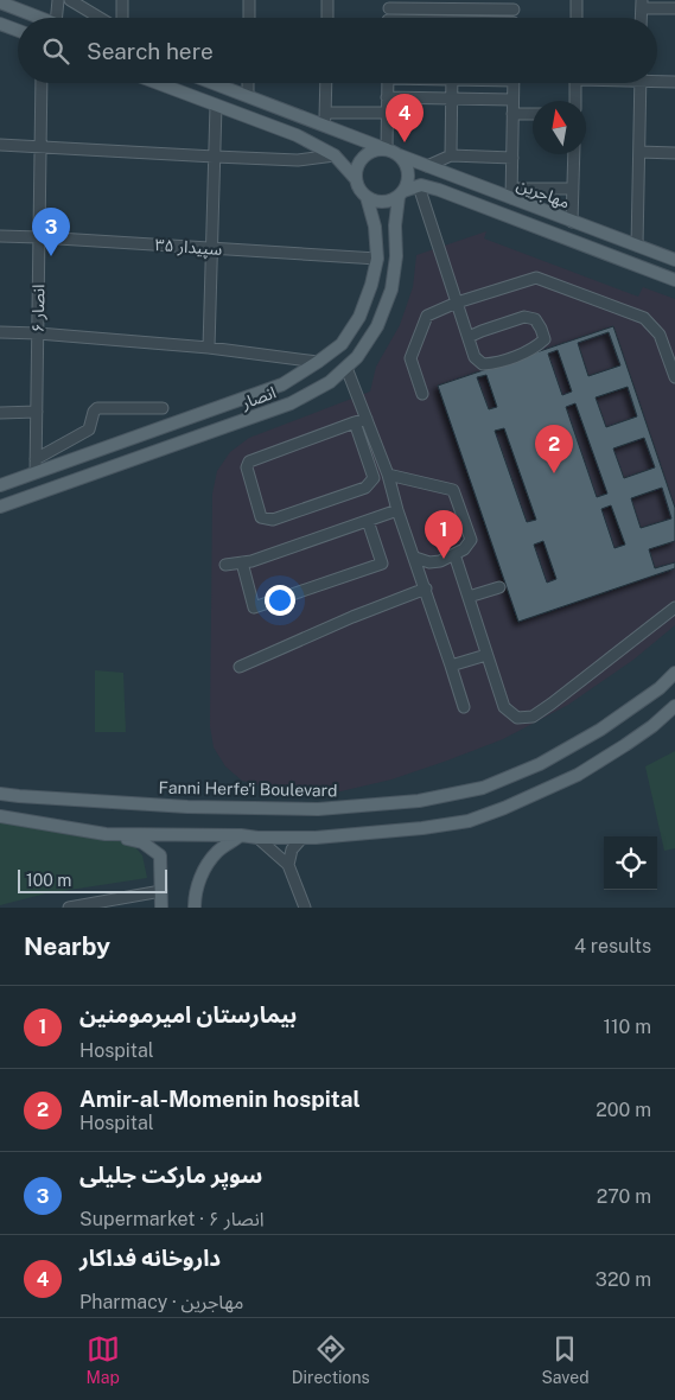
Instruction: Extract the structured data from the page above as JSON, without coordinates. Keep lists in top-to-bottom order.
{
  "streets": {
    "main road": ["مهاجرین", "انصار", "Fanni Herfe'i Boulevard"],
    "street": ["سپیدار ۳۵", "انصار ۶"]
  },
  "crossings": [
    ["مهاجرین", "انصار"],
    ["سپیدار ۳۵", "انصار ۶"],
    ["سپیدار ۳۵", "انصار"],
    ["انصار ۶", "انصار"]
  ],
  "scale_bar": "100 m",
  "north": "top",
  "page": {
    "search": "Search here",
    "pins": [
      "4",
      "3",
      "2",
      "1"
    ],
    "scale": "100 m",
    "heading": ["Nearby", "4 results"],
    "list": [
      {
        "mark": "1",
        "name": "بیمارستان امیرمومنین",
        "note": "Hospital",
        "value": "110 m"
      },
      {
        "mark": "2",
        "name": "Amir-al-Momenin hospital",
        "note": "Hospital",
        "value": "200 m"
      },
      {
        "mark": "3",
        "name": "سوپر مارکت جلیلی",
        "note": "Supermarket · انصار ۶",
        "value": "270 m"
      },
      {
        "mark": "4",
        "name": "داروخانه فداکار",
        "note": "Pharmacy · مهاجرین",
        "value": "320 m"
      }
    ],
    "nav": ["Map", "Directions", "Saved"]
  }
}
